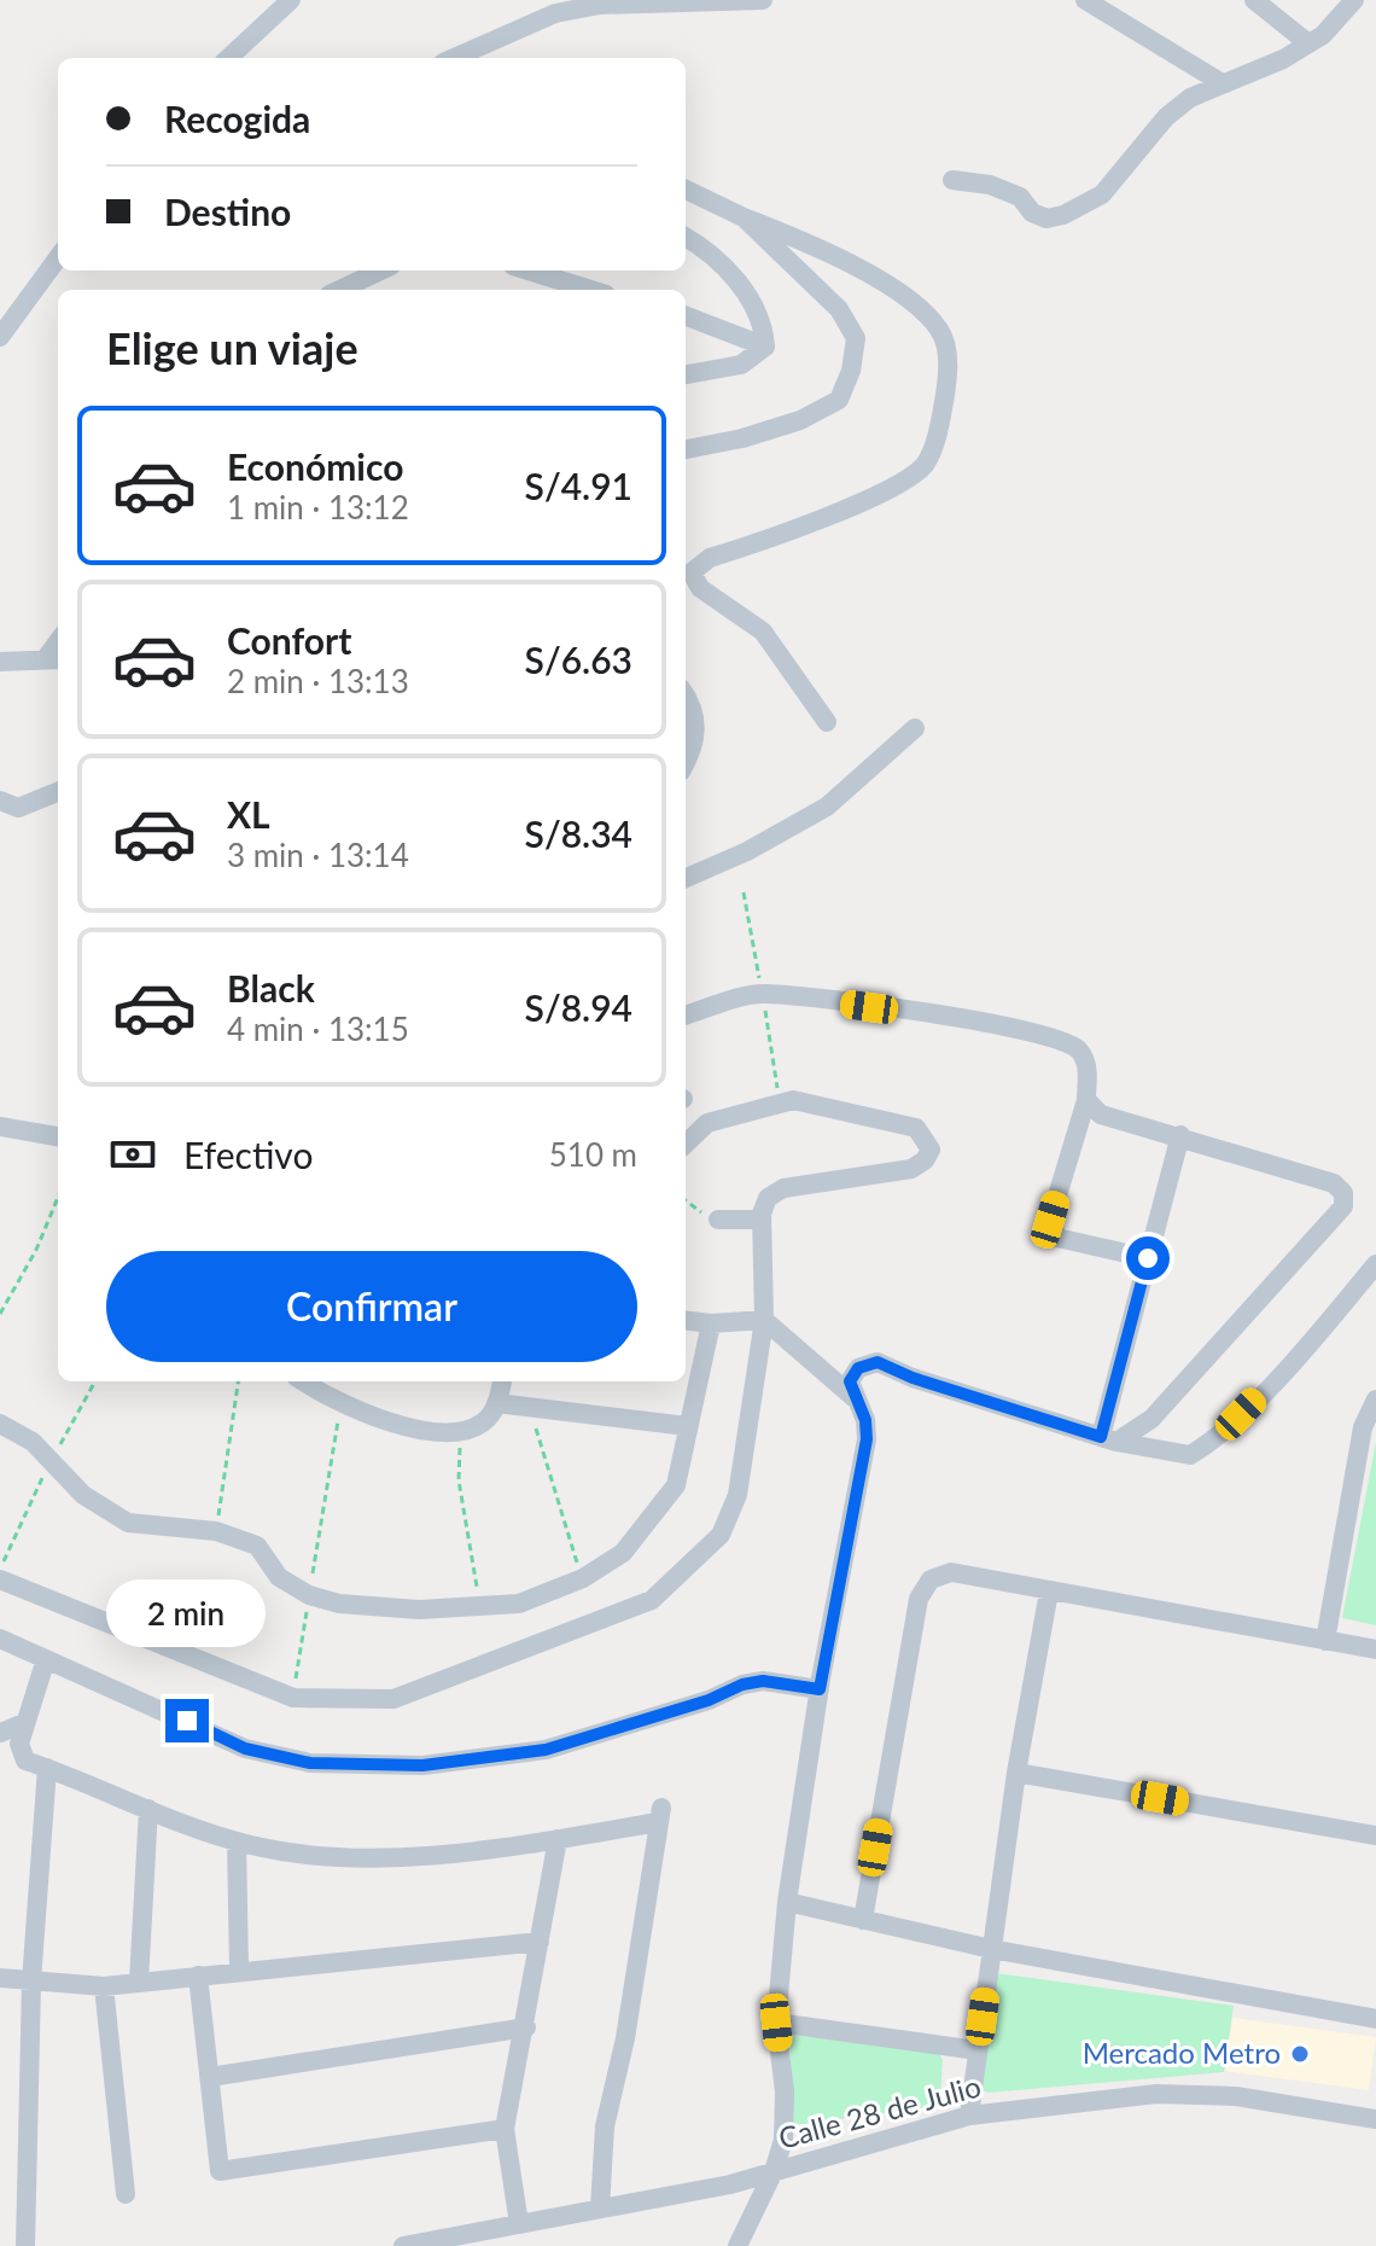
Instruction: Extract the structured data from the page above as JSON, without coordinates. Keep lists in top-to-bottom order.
{
  "streets": {
    "street": ["Calle 28 de Julio"]
  },
  "places": ["Mercado Metro"],
  "page": {
    "banner": ["Recogida", "Destino"],
    "heading": "Elige un viaje",
    "list": [
      {
        "name": "Económico",
        "note": "1 min · 13:12",
        "value": "S/4.91"
      },
      {
        "name": "Confort",
        "note": "2 min · 13:13",
        "value": "S/6.63"
      },
      {
        "name": "XL",
        "note": "3 min · 13:14",
        "value": "S/8.34"
      },
      {
        "name": "Black",
        "note": "4 min · 13:15",
        "value": "S/8.94"
      }
    ],
    "pay": ["Efectivo", "510 m"],
    "buttons": "Confirmar",
    "bubble": "2 min"
  }
}
